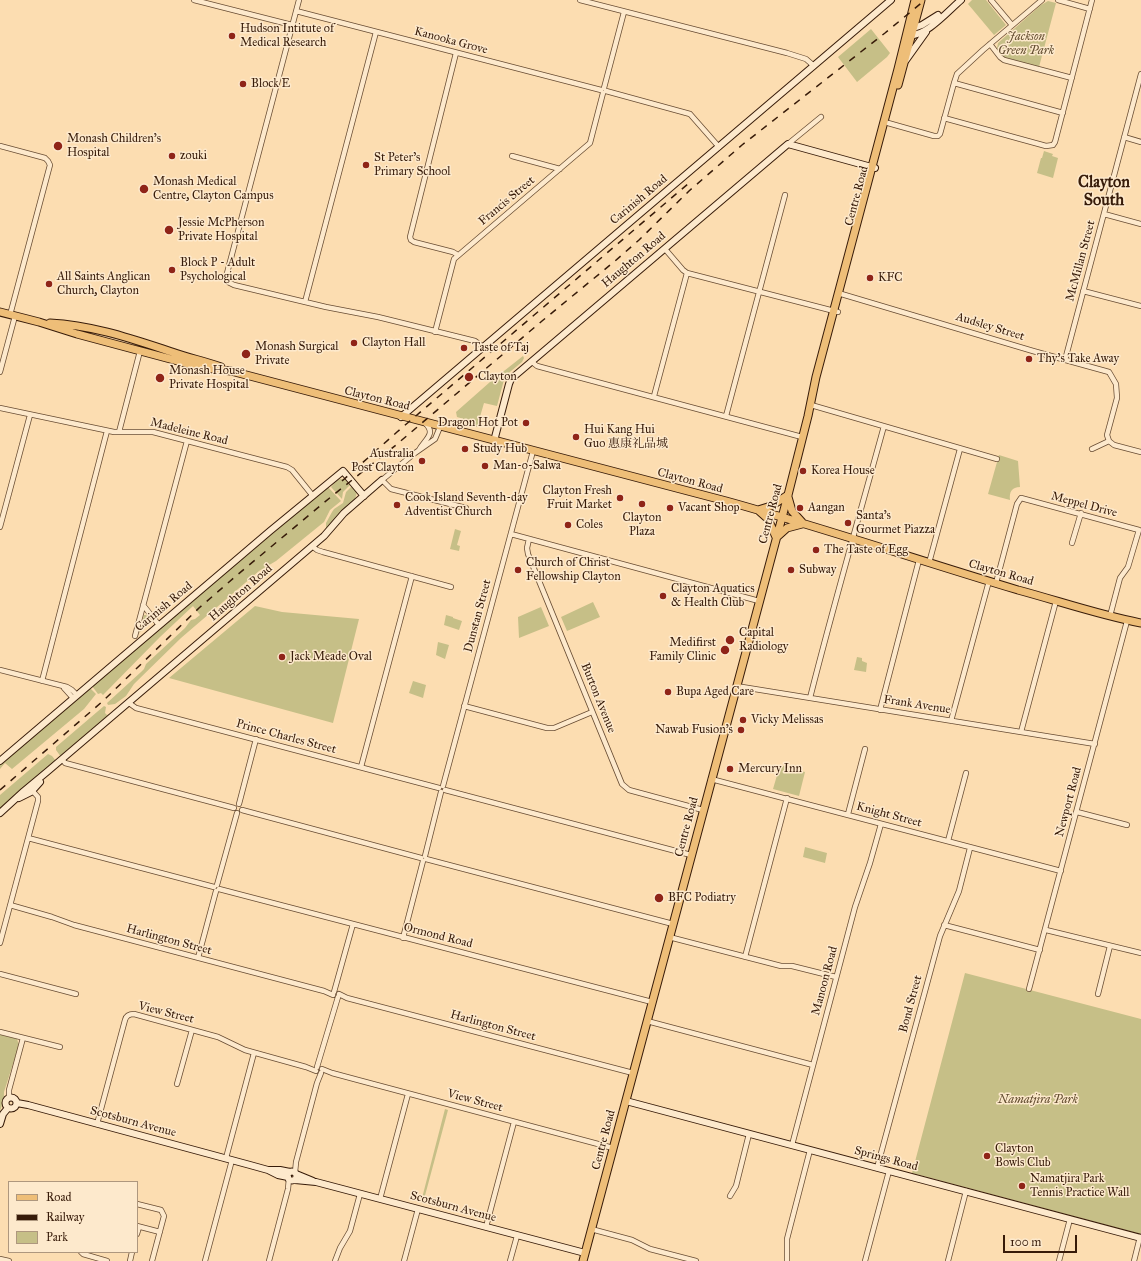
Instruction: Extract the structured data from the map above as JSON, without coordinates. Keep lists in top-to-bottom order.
{
  "streets": {
    "main road": ["Centre Road", "Clayton Road"],
    "street": [
      "Kanooka Grove",
      "Carinish Road",
      "Francis Street",
      "Haughton Road",
      "McMillan Street",
      "Audsley Street",
      "Madeleine Road",
      "Meppel Drive",
      "Dunstan Street",
      "Burton Avenue",
      "Frank Avenue",
      "Prince Charles Street",
      "Newport Road",
      "Knight Street",
      "Ormond Road",
      "Harlington Street",
      "Manoon Road",
      "Bond Street",
      "View Street",
      "Scotsburn Avenue",
      "Springs Road"
    ]
  },
  "crossings": [
    ["Kanooka Grove", "Carinish Road"],
    ["Kanooka Grove", "Francis Street"],
    ["Centre Road", "Audsley Street"],
    ["Centre Road", "Clayton Road"],
    ["Centre Road", "Burton Avenue"],
    ["Centre Road", "Frank Avenue"],
    ["Centre Road", "Prince Charles Street"],
    ["Centre Road", "Knight Street"],
    ["Centre Road", "Ormond Road"],
    ["Centre Road", "Harlington Street"],
    ["Centre Road", "View Street"],
    ["Centre Road", "Scotsburn Avenue"],
    ["Centre Road", "Springs Road"],
    ["Carinish Road", "Haughton Road"],
    ["Carinish Road", "Clayton Road"],
    ["Carinish Road", "Madeleine Road"],
    ["Haughton Road", "Clayton Road"],
    ["Haughton Road", "Prince Charles Street"],
    ["McMillan Street", "Audsley Street"],
    ["Clayton Road", "Meppel Drive"],
    ["Clayton Road", "Dunstan Street"],
    ["Clayton Road", "Newport Road"],
    ["Dunstan Street", "Prince Charles Street"],
    ["Dunstan Street", "Ormond Road"],
    ["Frank Avenue", "Newport Road"],
    ["Newport Road", "Knight Street"],
    ["Knight Street", "Manoon Road"],
    ["Knight Street", "Bond Street"],
    ["Manoon Road", "Springs Road"],
    ["Bond Street", "Springs Road"],
    ["View Street", "Scotsburn Avenue"]
  ],
  "districts": ["Clayton South"],
  "parks": ["Jackson Green Park", "Namatjira Park"],
  "places": [
    "Hudson Intitute of Medical Research",
    "Block E",
    "Monash Children's Hospital",
    "zouki",
    "St Peter's Primary School",
    "Monash Medical Centre, Clayton Campus",
    "Jessie McPherson Private Hospital",
    "Block P - Adult Psychological",
    "KFC",
    "All Saints Anglican Church, Clayton",
    "Clayton Hall",
    "Taste of Taj",
    "Monash Surgical Private",
    "Thy's Take Away",
    "Clayton",
    "Monash House Private Hospital",
    "Dragon Hot Pot",
    "Hui Kang Hui Guo 惠康礼品城",
    "Study Hub",
    "Australia Post Clayton",
    "Man-o-Salwa",
    "Korea House",
    "Clayton Fresh Fruit Market",
    "Clayton Plaza",
    "Cook Island Seventh-day Adventist Church",
    "Vacant Shop",
    "Aangan",
    "Santa's Gourmet Piazza",
    "Coles",
    "The Taste of Egg",
    "Church of Christ Fellowship Clayton",
    "Subway",
    "Clayton Aquatics & Health Club",
    "Capital Radiology",
    "Medifirst Family Clinic",
    "Jack Meade Oval",
    "Bupa Aged Care",
    "Vicky Melissas",
    "Nawab Fusion's",
    "Mercury Inn",
    "BFC Podiatry",
    "Clayton Bowls Club",
    "Namatjira Park Tennis Practice Wall"
  ],
  "legend": ["Road", "Railway", "Park"],
  "scale_bar": "100 m"
}
